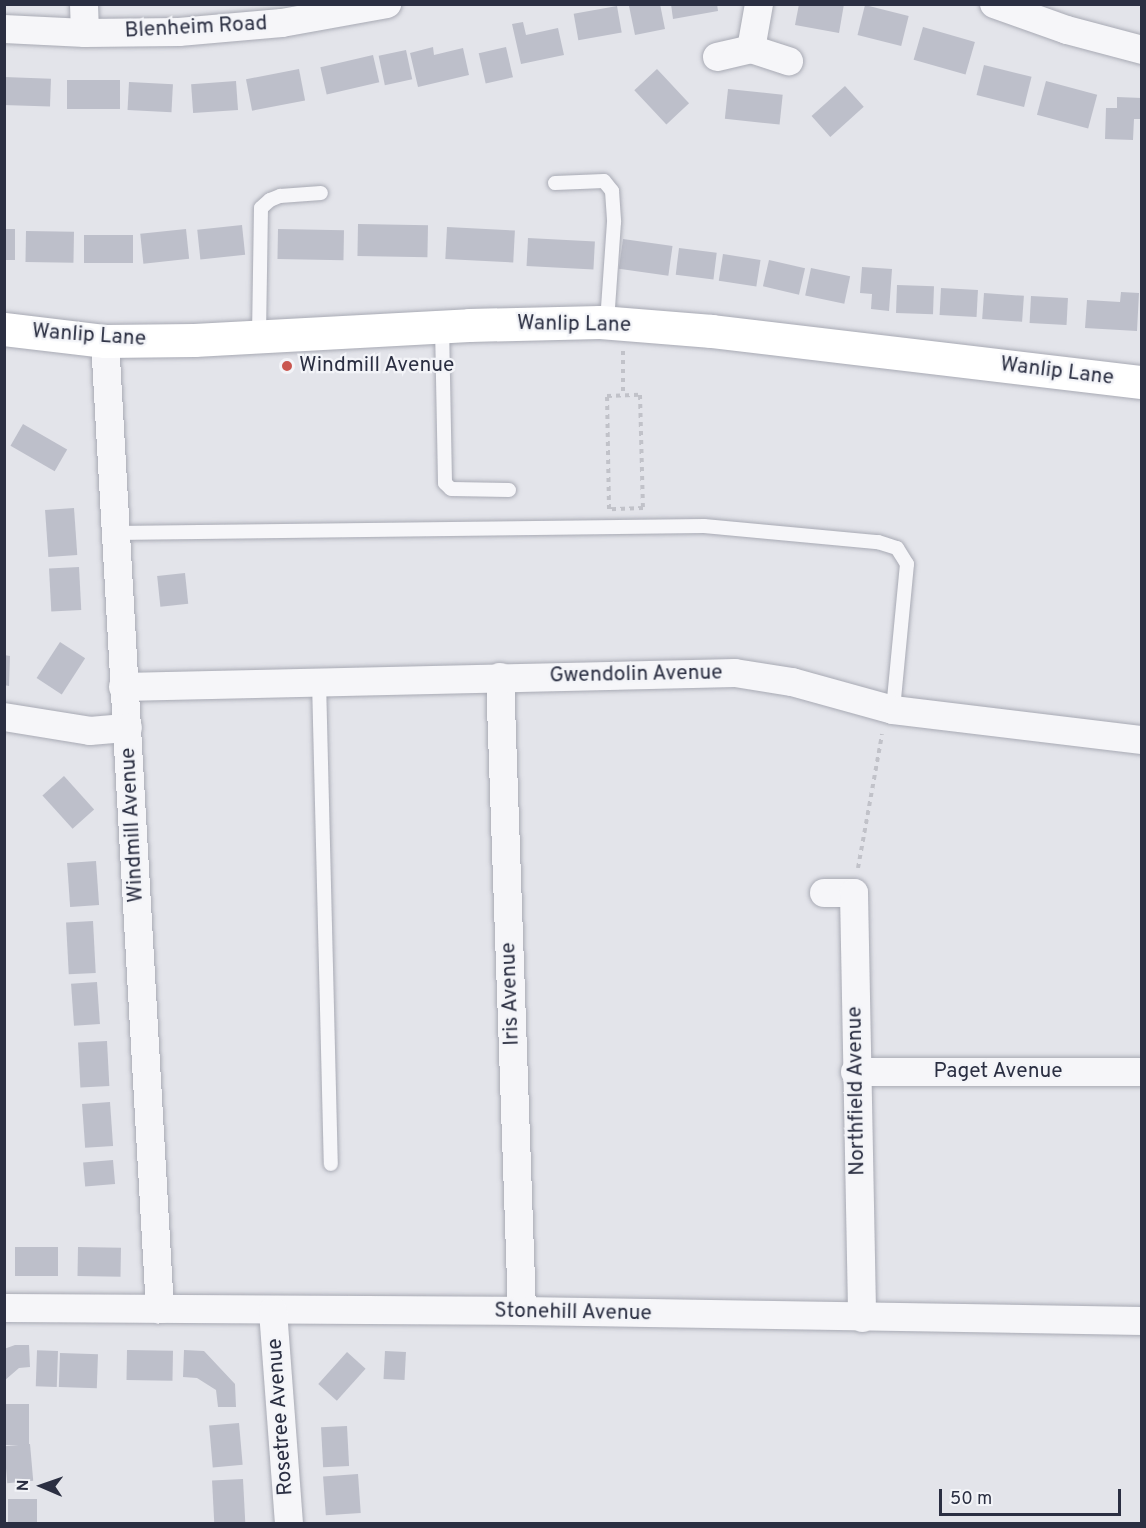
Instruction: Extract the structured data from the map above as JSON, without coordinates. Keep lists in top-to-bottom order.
{
  "streets": {
    "street": [
      "Blenheim Road",
      "Wanlip Lane",
      "Gwendolin Avenue",
      "Windmill Avenue",
      "Iris Avenue",
      "Paget Avenue",
      "Northfield Avenue",
      "Stonehill Avenue",
      "Rosetree Avenue"
    ]
  },
  "crossings": [
    ["Wanlip Lane", "Windmill Avenue"],
    ["Gwendolin Avenue", "Windmill Avenue"],
    ["Gwendolin Avenue", "Iris Avenue"],
    ["Windmill Avenue", "Stonehill Avenue"],
    ["Iris Avenue", "Stonehill Avenue"],
    ["Paget Avenue", "Northfield Avenue"],
    ["Northfield Avenue", "Stonehill Avenue"],
    ["Stonehill Avenue", "Rosetree Avenue"]
  ],
  "places": ["Windmill Avenue"],
  "scale_bar": "50 m",
  "north": "left"
}
